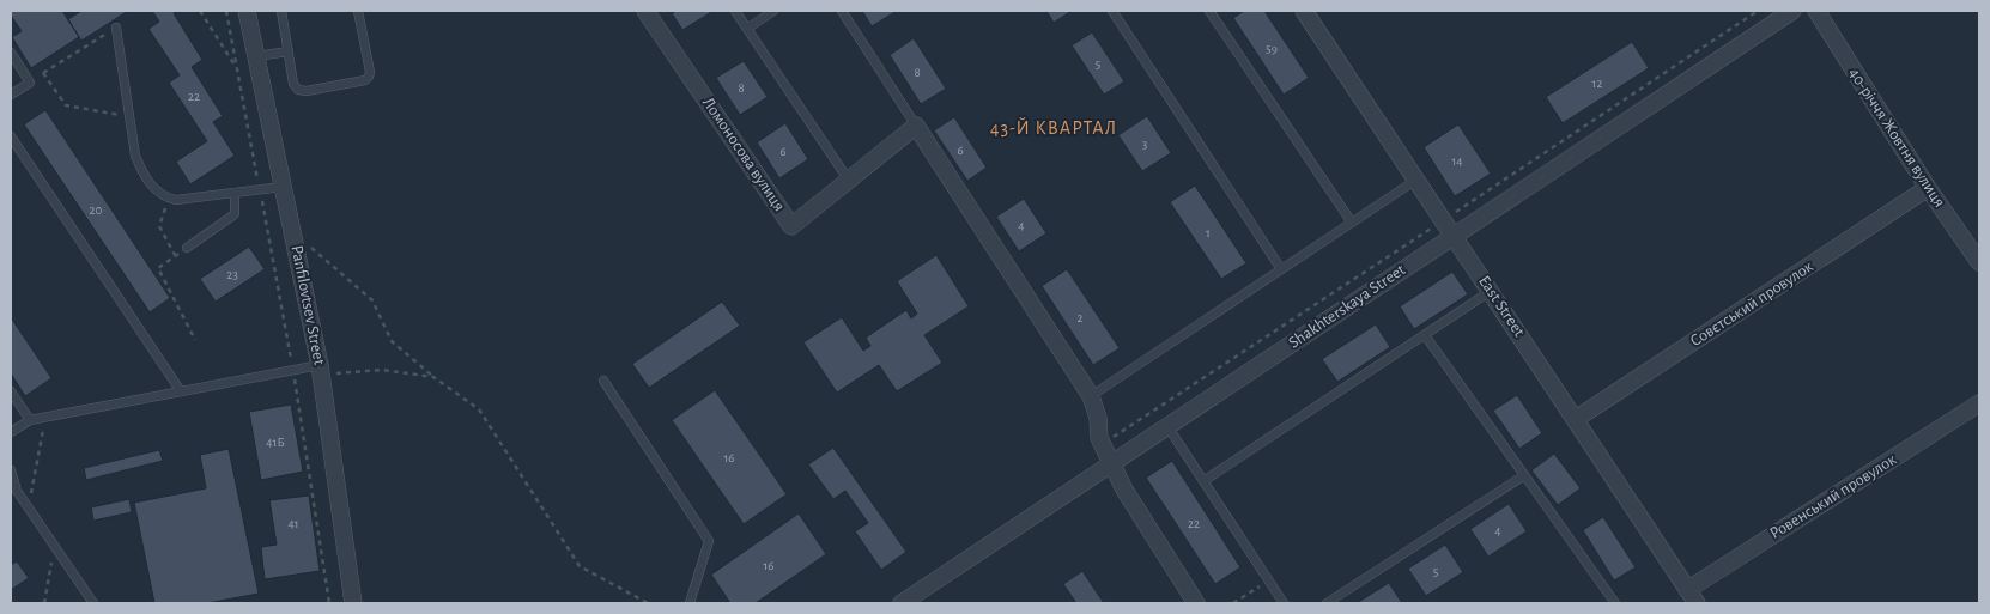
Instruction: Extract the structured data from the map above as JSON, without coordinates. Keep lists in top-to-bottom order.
{
  "streets": {
    "street": [
      "40-річчя Жовтня вулиця",
      "Ломоносова вулиця",
      "Совєтський провулок",
      "Panfilovtsev Street",
      "Shakhterskaya Street",
      "East Street",
      "Ровенський провулок"
    ]
  },
  "crossings": [
    ["40-річчя Жовтня вулиця", "Совєтський провулок"],
    ["Совєтський провулок", "East Street"],
    ["Shakhterskaya Street", "East Street"],
    ["East Street", "Ровенський провулок"]
  ],
  "districts": ["43-Й КВАРТАЛ"],
  "house_numbers": [
    "59",
    "5",
    "8",
    "12",
    "8",
    "22",
    "3",
    "6",
    "6",
    "14",
    "20",
    "4",
    "1",
    "23",
    "2",
    "41Б",
    "16",
    "41",
    "22",
    "4",
    "16",
    "5"
  ]
}
